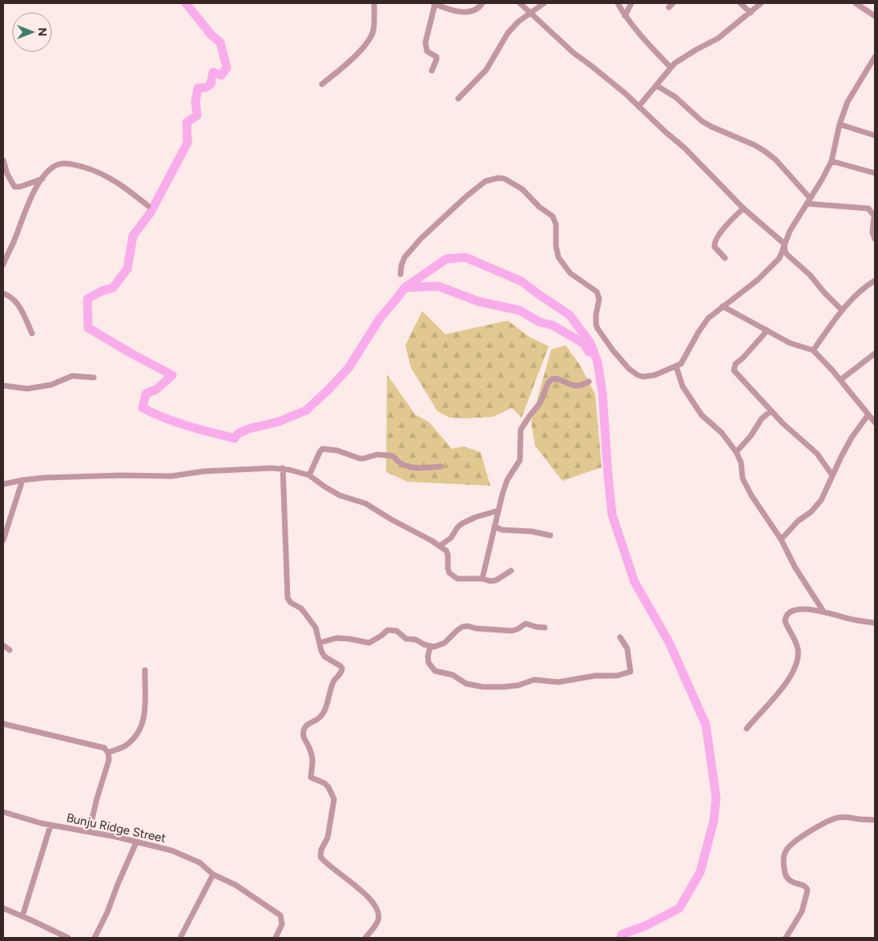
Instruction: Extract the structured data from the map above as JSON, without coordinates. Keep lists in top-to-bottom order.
{
  "streets": {
    "street": ["Bunju Ridge Street"]
  },
  "north": "right"
}
